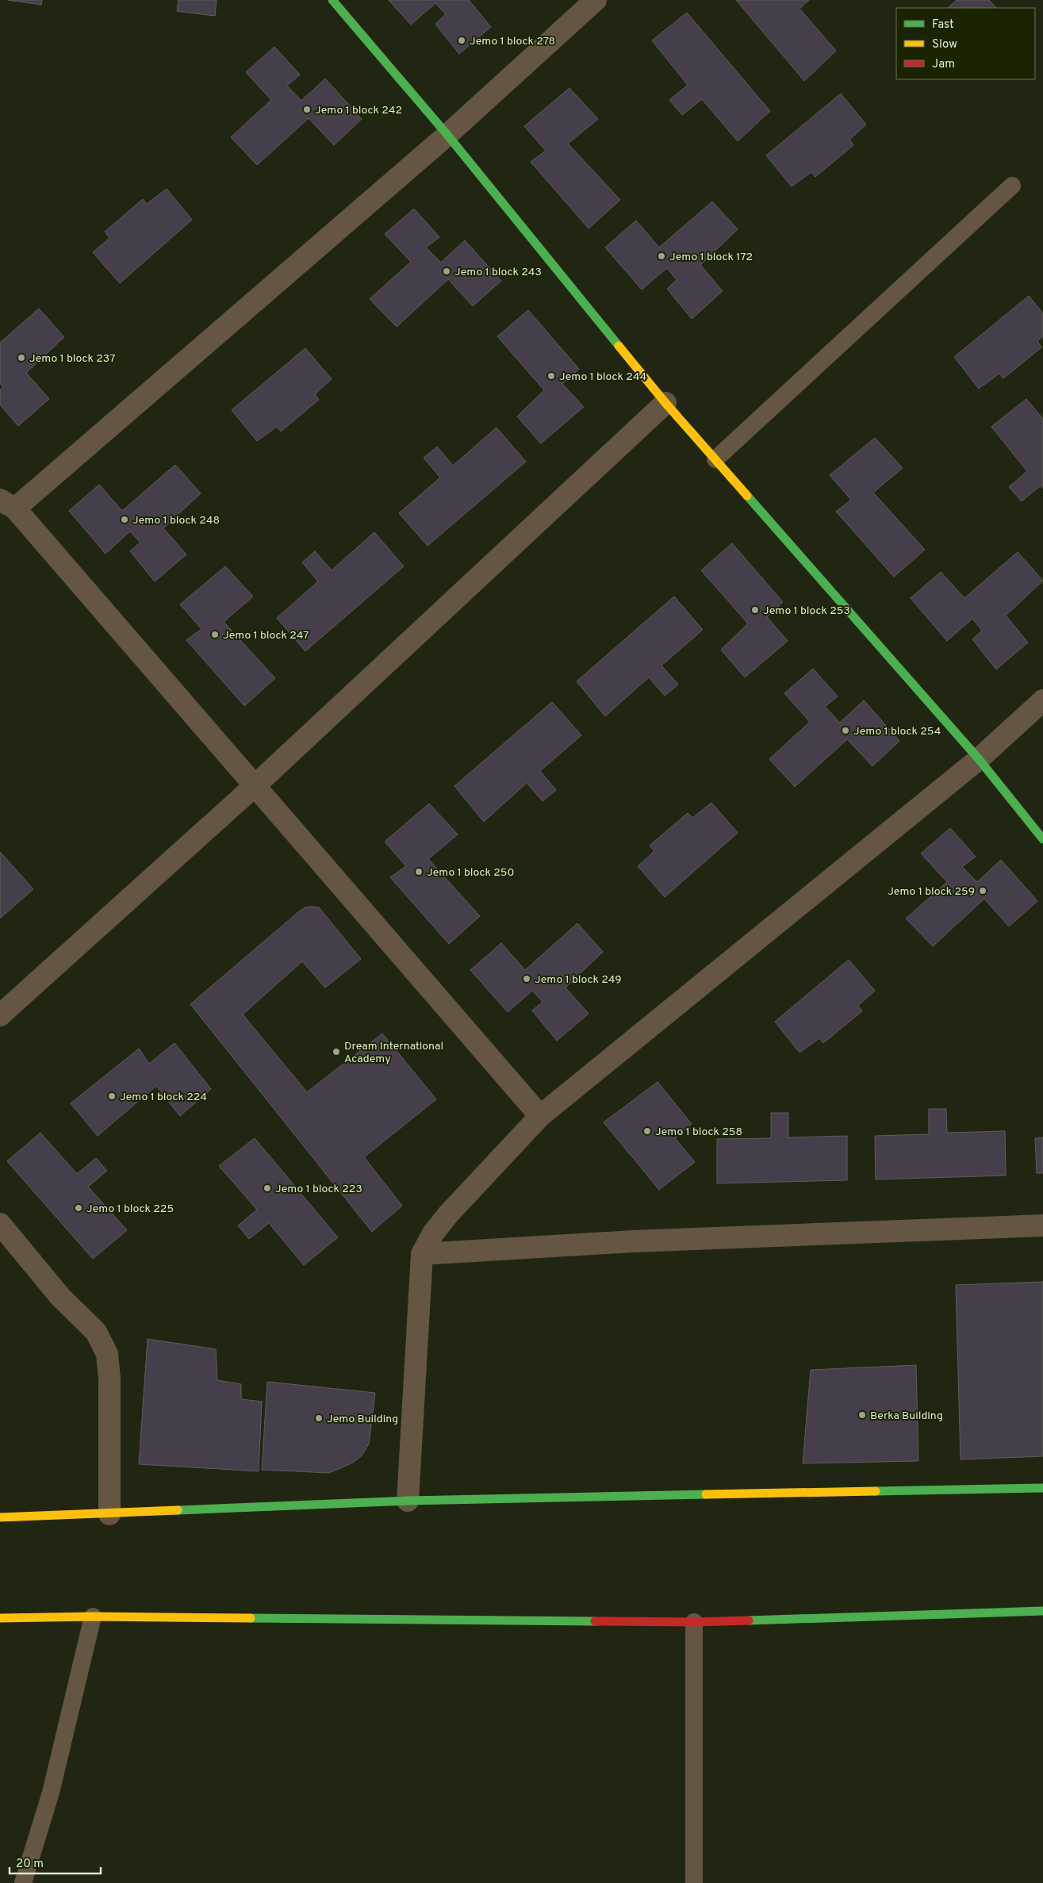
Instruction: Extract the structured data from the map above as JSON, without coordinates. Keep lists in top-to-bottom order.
{
  "places": [
    "Jemo 1 block 278",
    "Jemo 1 block 242",
    "Jemo 1 block 172",
    "Jemo 1 block 243",
    "Jemo 1 block 237",
    "Jemo 1 block 244",
    "Jemo 1 block 248",
    "Jemo 1 block 253",
    "Jemo 1 block 247",
    "Jemo 1 block 254",
    "Jemo 1 block 250",
    "Jemo 1 block 259",
    "Jemo 1 block 249",
    "Dream International Academy",
    "Jemo 1 block 224",
    "Jemo 1 block 258",
    "Jemo 1 block 223",
    "Jemo 1 block 225",
    "Berka Building",
    "Jemo Building"
  ],
  "legend": ["Fast", "Slow", "Jam"],
  "scale_bar": "20 m"
}
